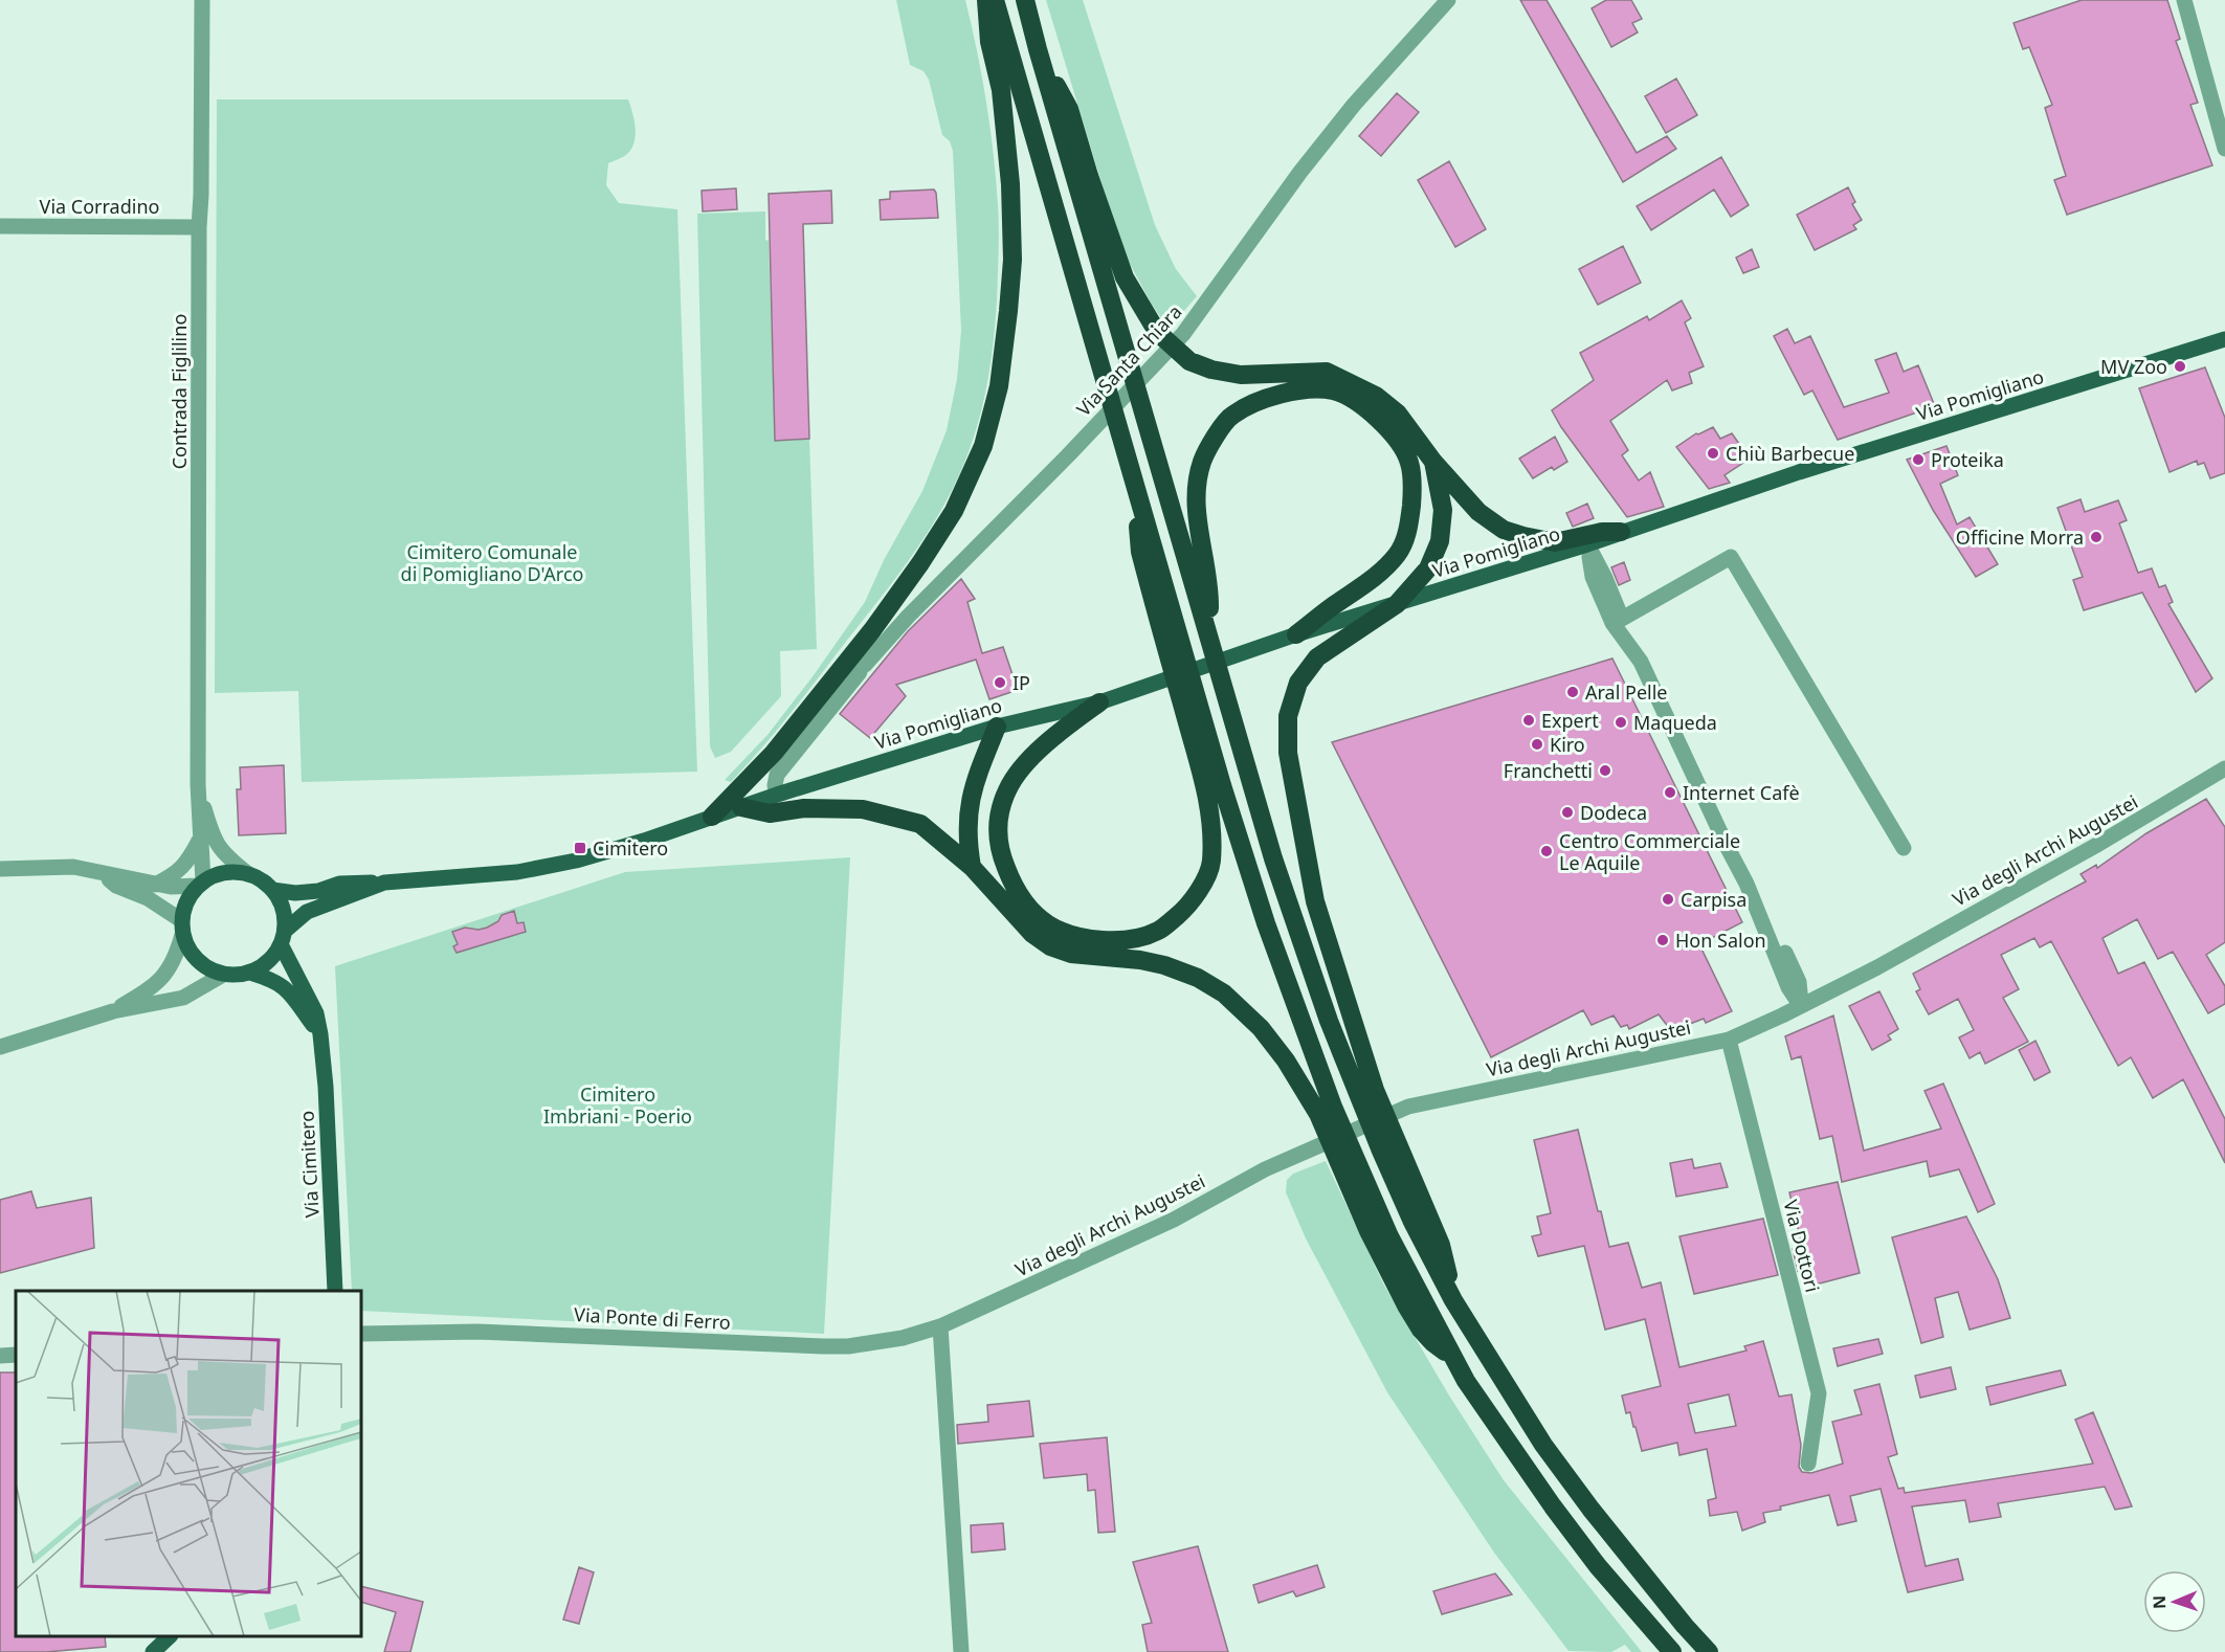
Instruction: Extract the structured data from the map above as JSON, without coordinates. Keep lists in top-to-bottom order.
{
  "streets": {
    "main road": ["Via Pomigliano", "Via Cimitero"],
    "street": [
      "Via Corradino",
      "Via Santa Chiara",
      "Contrada Figlilino",
      "Via degli Archi Augustei",
      "Via Dottori",
      "Via Ponte di Ferro"
    ]
  },
  "crossings": [
    ["Via Corradino", "Contrada Figlilino"],
    ["Contrada Figlilino", "Via Pomigliano"],
    ["Contrada Figlilino", "Via Cimitero"],
    ["Via Pomigliano", "Via Cimitero"],
    ["Via degli Archi Augustei", "Via Dottori"],
    ["Via degli Archi Augustei", "Via Ponte di Ferro"]
  ],
  "parks": ["Cimitero Comunale di Pomigliano D'Arco", "Cimitero Imbriani - Poerio"],
  "places": {
    "other": [
      "MV Zoo",
      "Chiù Barbecue",
      "Proteika",
      "Officine Morra",
      "IP",
      "Aral Pelle",
      "Expert",
      "Maqueda",
      "Kiro",
      "Franchetti",
      "Internet Cafè",
      "Dodeca",
      "Centro Commerciale Le Aquile",
      "Carpisa",
      "Hon Salon"
    ],
    "transit": ["Cimitero"]
  },
  "north": "left"
}
